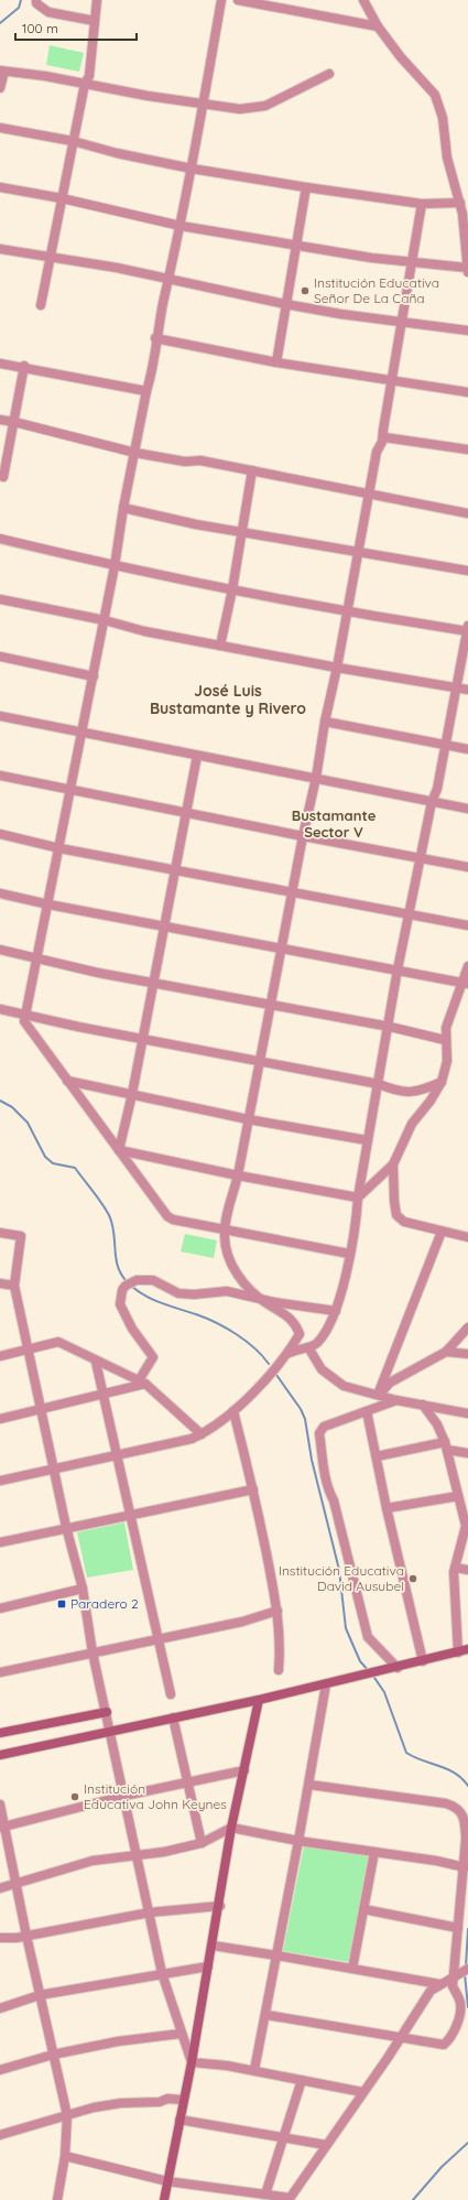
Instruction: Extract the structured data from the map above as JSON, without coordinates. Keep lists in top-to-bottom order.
{
  "districts": ["José Luis Bustamante y Rivero", "Bustamante Sector V"],
  "places": {
    "other": ["Institución Educativa Señor De La Caña", "Institución Educativa David Ausubel", "Institución Educativa John Keynes"],
    "transit": ["Paradero 2"]
  },
  "scale_bar": "100 m"
}
